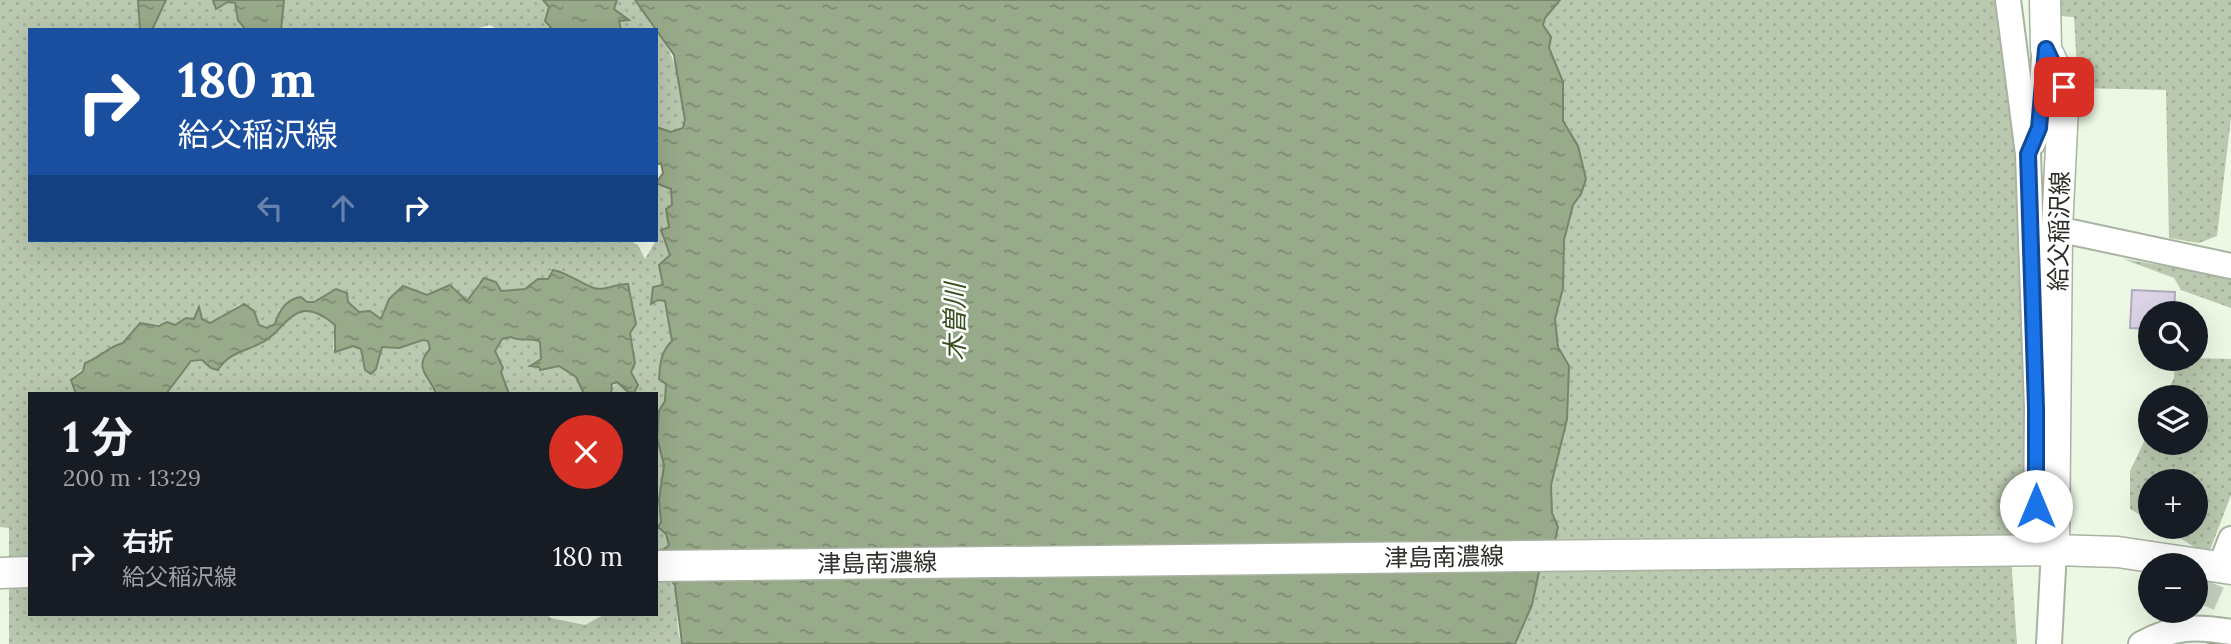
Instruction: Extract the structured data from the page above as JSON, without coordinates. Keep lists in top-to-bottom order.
{
  "streets": {
    "main road": ["給父稲沢線", "津島南濃線"]
  },
  "crossings": [
    ["給父稲沢線", "津島南濃線"]
  ],
  "water": ["木曽川"],
  "page": {
    "turn": ["180 m", "給父稲沢線"],
    "map_buttons": ["+", "−"],
    "heading": ["1 分", "200 m · 13:29"],
    "list": [
      {
        "name": "右折",
        "note": "給父稲沢線",
        "value": "180 m"
      }
    ]
  }
}
